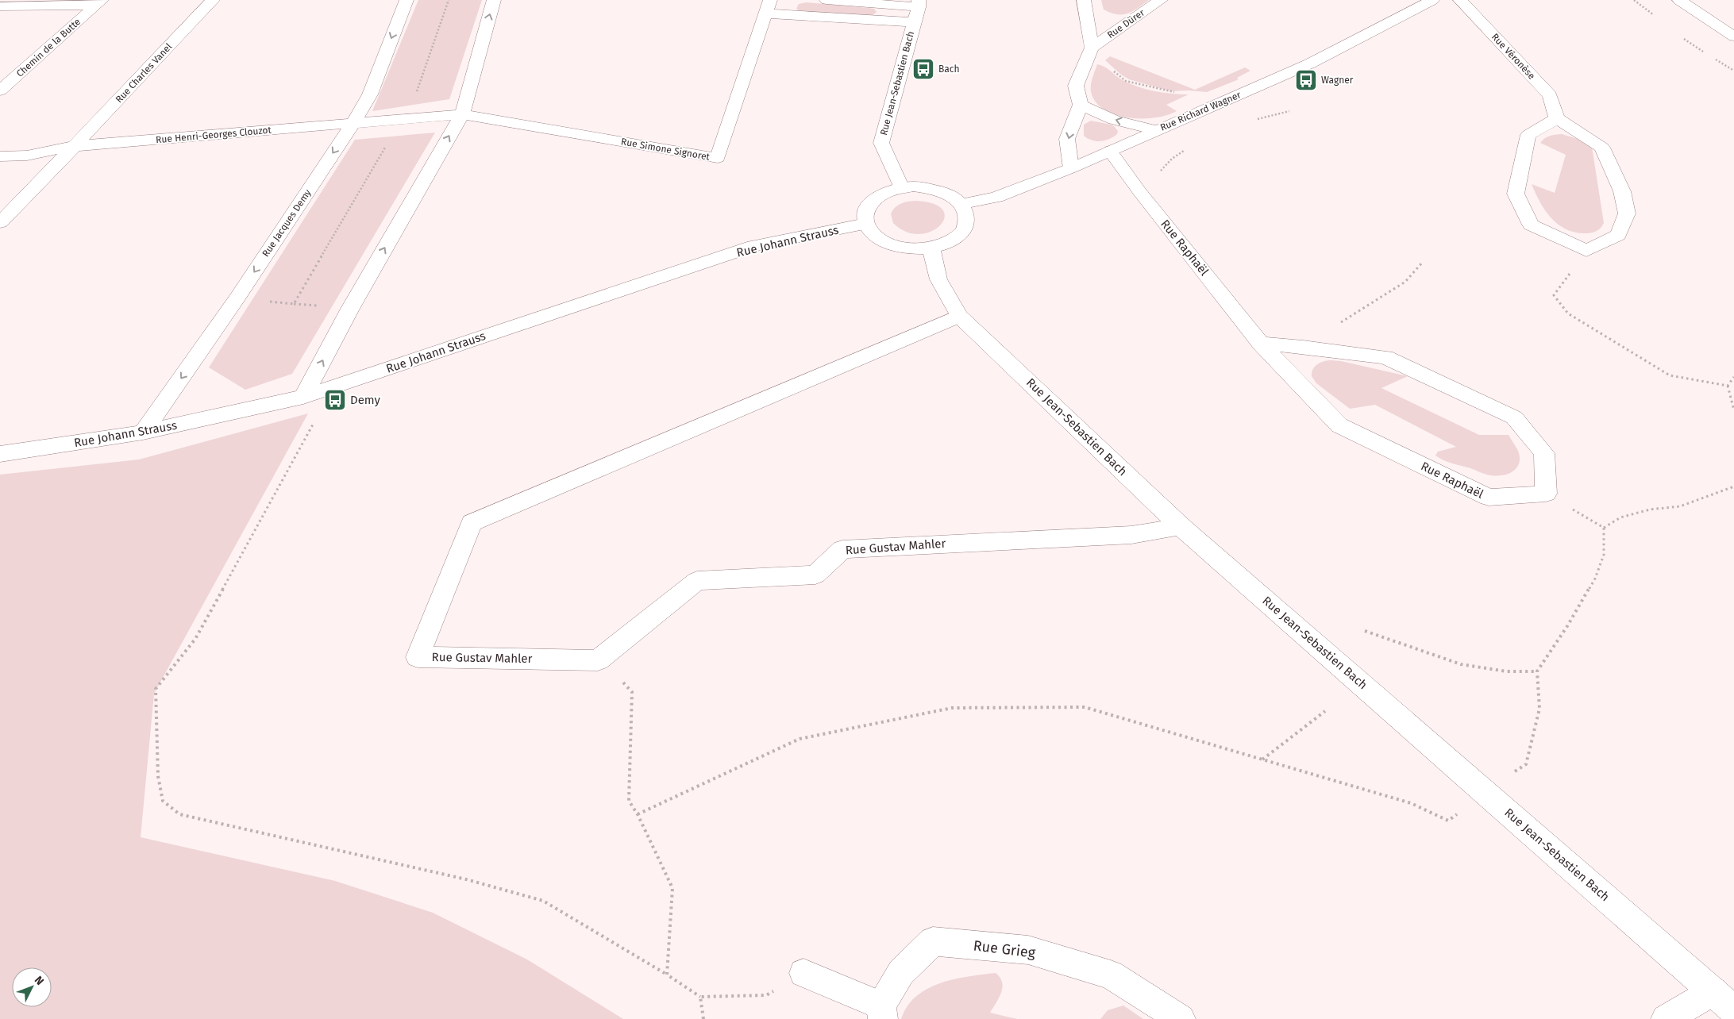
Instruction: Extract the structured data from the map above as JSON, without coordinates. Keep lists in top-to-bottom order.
{
  "streets": {
    "street": [
      "Rue Dürer",
      "Chemin de la Butte",
      "Rue Véronèse",
      "Rue Charles Vanel",
      "Rue Jean-Sebastien Bach",
      "Rue Richard Wagner",
      "Rue Henri-Georges Clouzot",
      "Rue Simone Signoret",
      "Rue Jacques Demy",
      "Rue Johann Strauss",
      "Rue Raphaël",
      "Rue Gustav Mahler",
      "Rue Grieg"
    ]
  },
  "crossings": [
    ["Rue Charles Vanel", "Rue Henri-Georges Clouzot"],
    ["Rue Jean-Sebastien Bach", "Rue Richard Wagner"],
    ["Rue Jean-Sebastien Bach", "Rue Simone Signoret"],
    ["Rue Jean-Sebastien Bach", "Rue Johann Strauss"],
    ["Rue Jean-Sebastien Bach", "Rue Gustav Mahler"],
    ["Rue Richard Wagner", "Rue Johann Strauss"],
    ["Rue Richard Wagner", "Rue Raphaël"],
    ["Rue Henri-Georges Clouzot", "Rue Simone Signoret"],
    ["Rue Henri-Georges Clouzot", "Rue Jacques Demy"],
    ["Rue Jacques Demy", "Rue Johann Strauss"]
  ],
  "places": {
    "bus stop": ["Bach", "Wagner", "Demy"]
  },
  "north": "top right"
}
